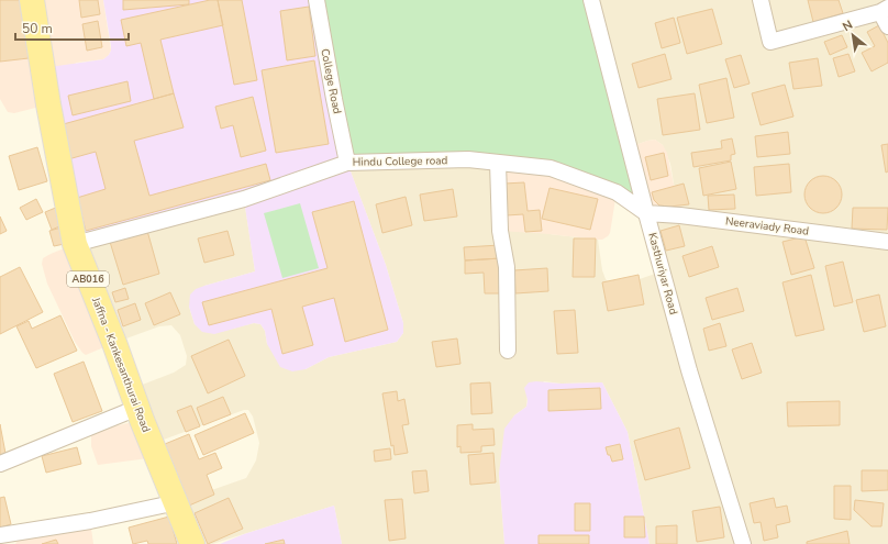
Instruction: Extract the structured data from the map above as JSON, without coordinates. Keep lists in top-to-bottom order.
{
  "streets": {
    "main road": ["AB016", "Jaffna - Kankesanthurai Road"],
    "street": [
      "College Road",
      "Hindu College road",
      "Neeraviady Road",
      "Kasthuriyar Road"
    ]
  },
  "crossings": [
    ["College Road", "Hindu College road"],
    ["Hindu College road", "Neeraviady Road"],
    ["Hindu College road", "Kasthuriyar Road"],
    ["Hindu College road", "Jaffna - Kankesanthurai Road"],
    ["Neeraviady Road", "Kasthuriyar Road"]
  ],
  "scale_bar": "50 m",
  "north": "top left"
}
